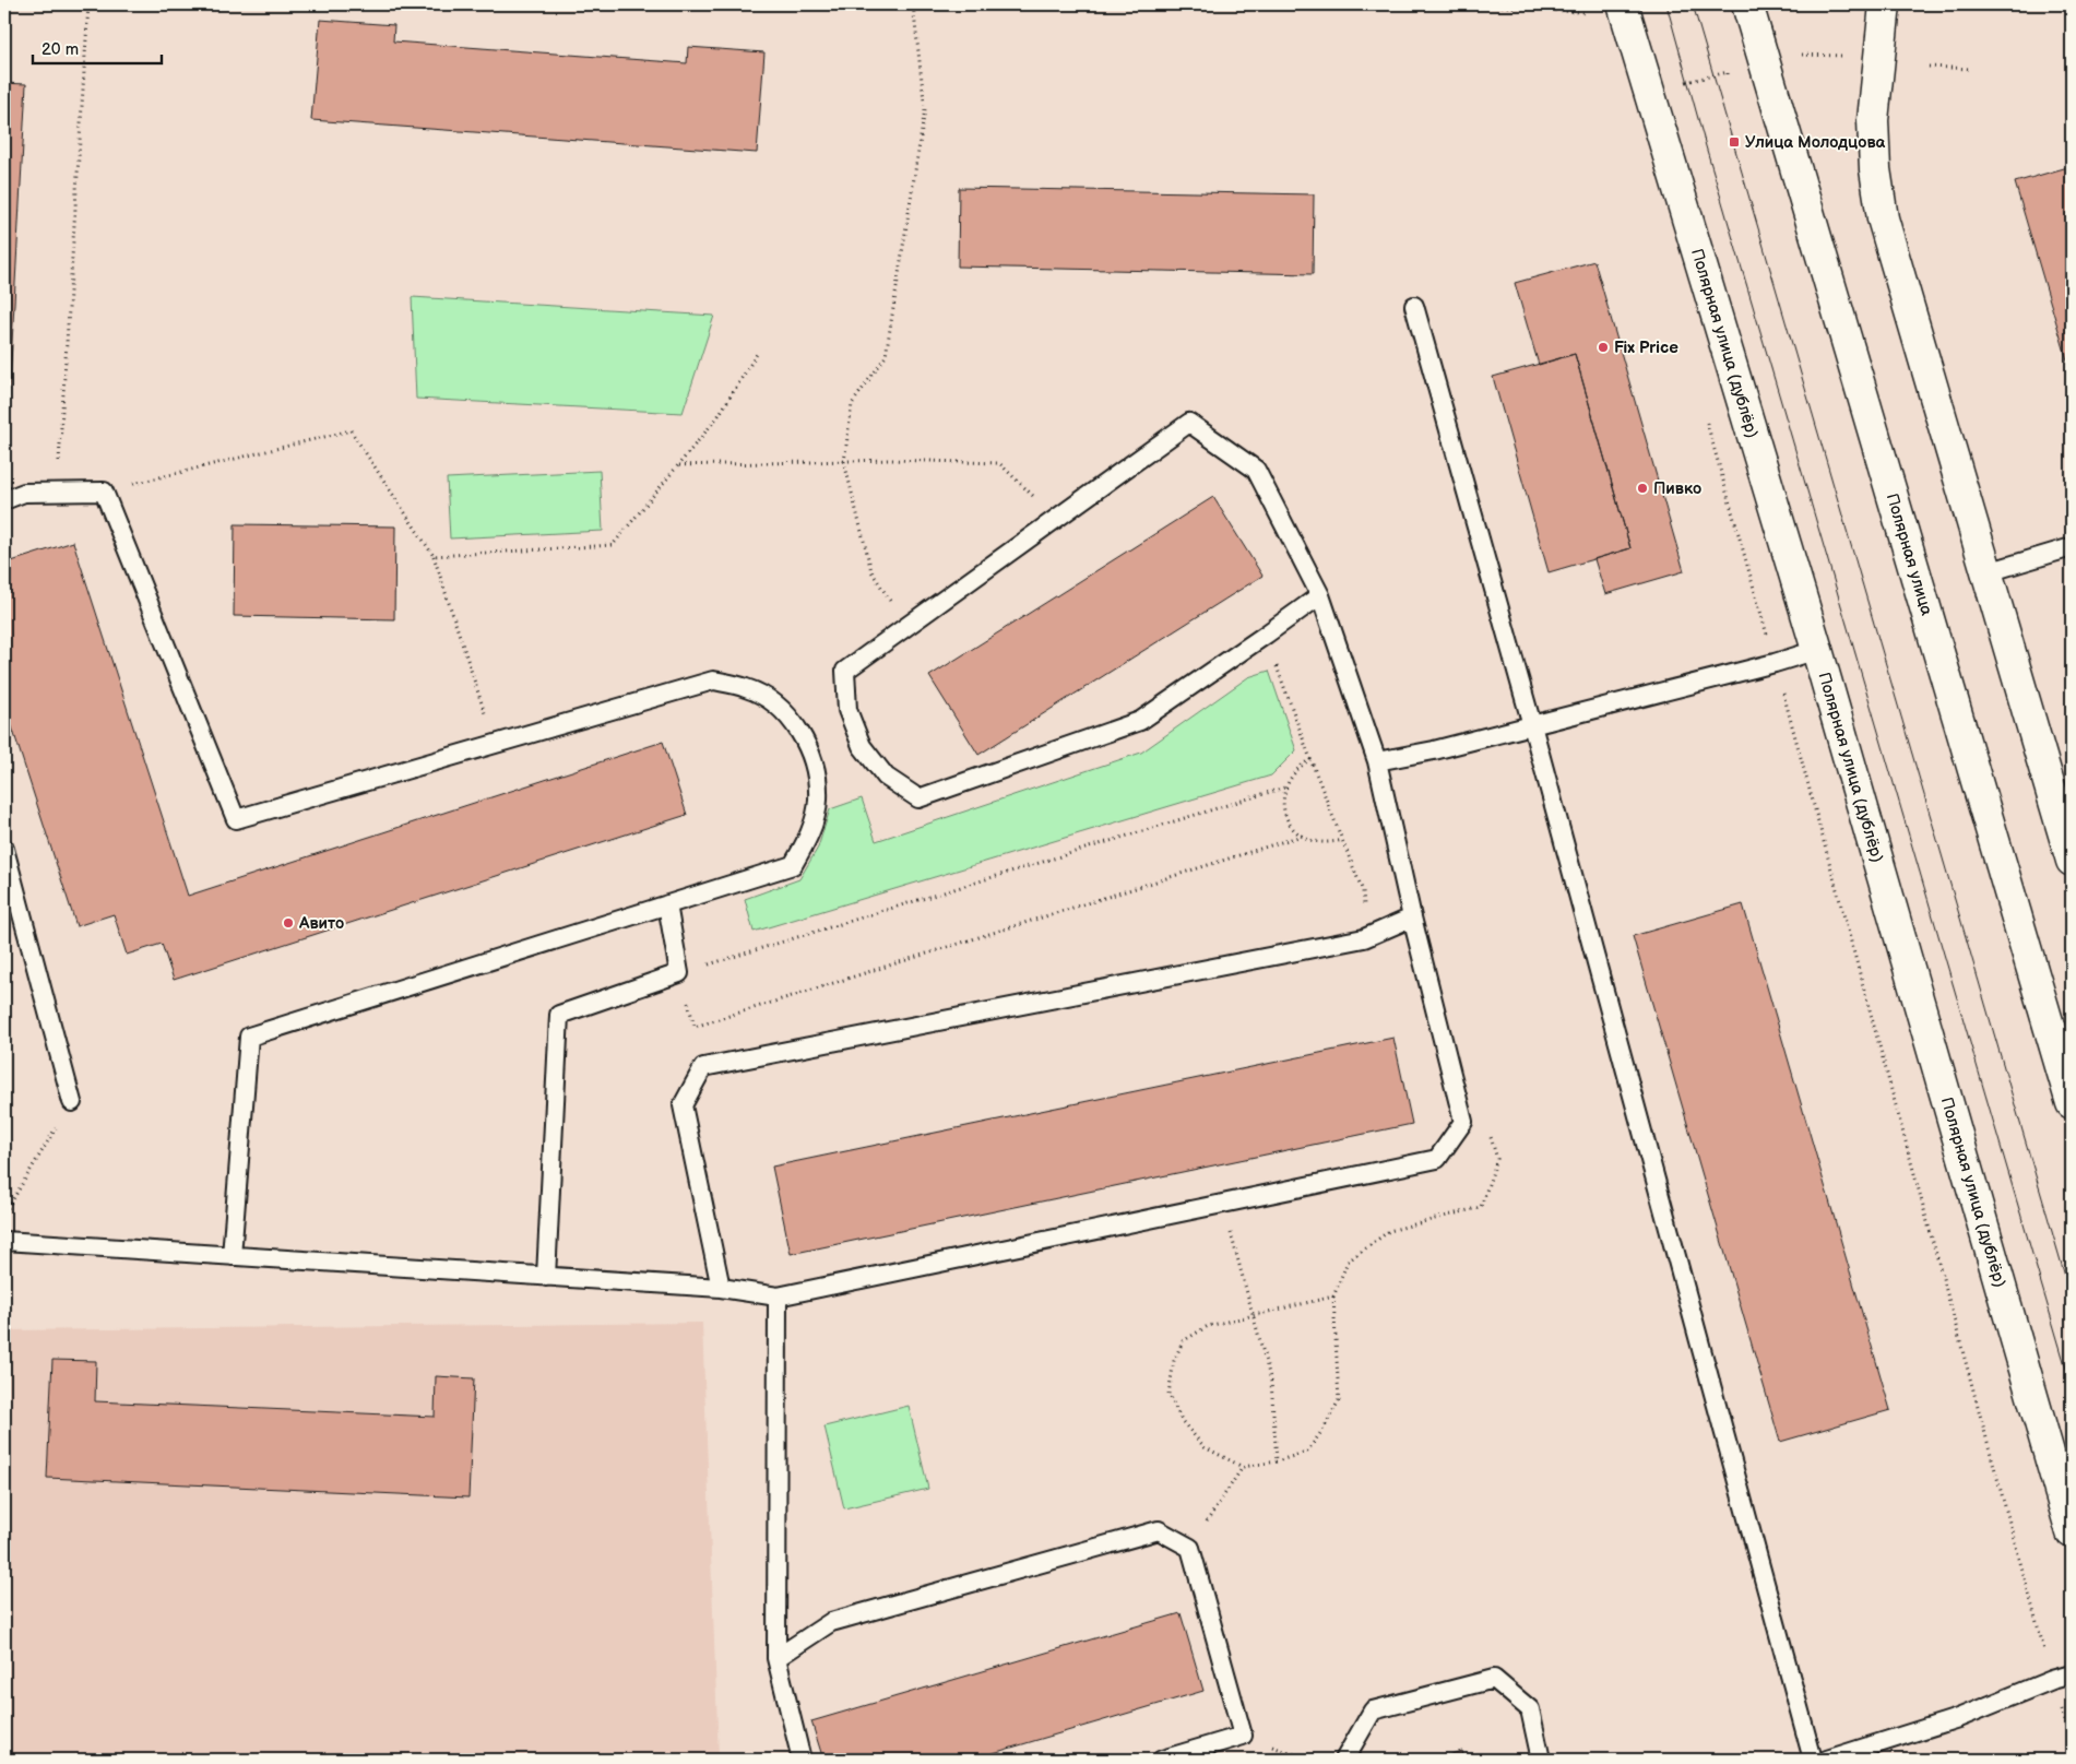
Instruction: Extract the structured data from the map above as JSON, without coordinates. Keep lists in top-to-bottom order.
{
  "streets": {
    "main road": ["Полярная улица (дублёр)", "Полярная улица"]
  },
  "places": {
    "transit": ["Улица Молодцова"],
    "other": ["Fix Price", "Пивко", "Авито"]
  },
  "scale_bar": "20 m"
}
